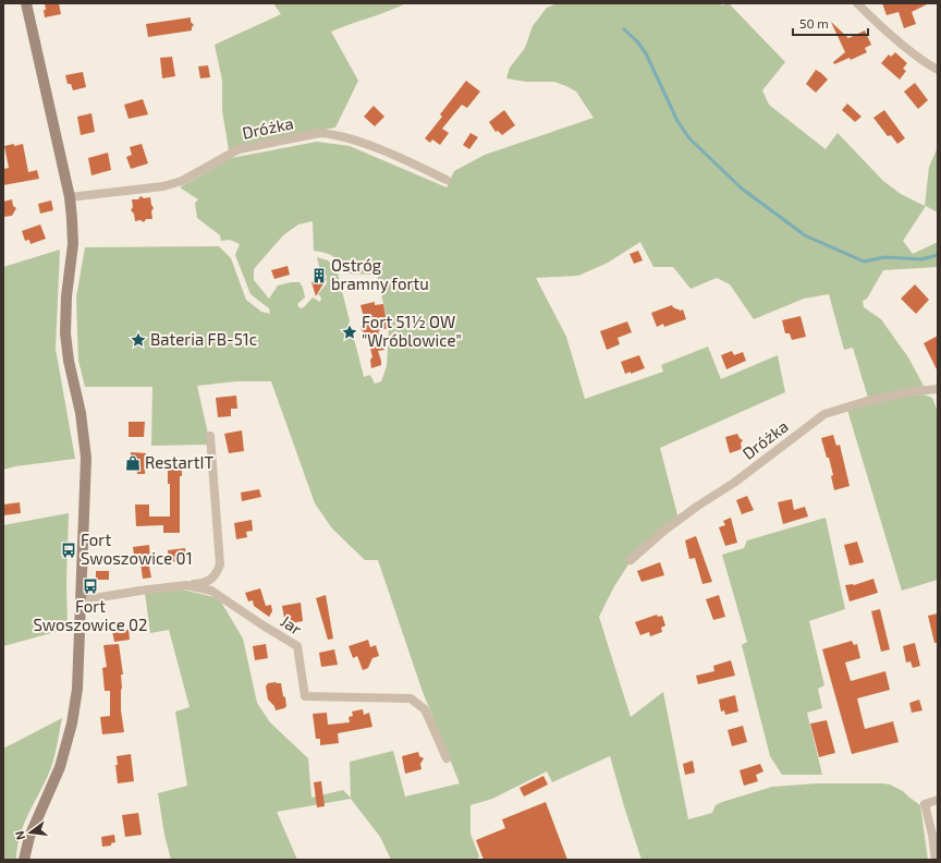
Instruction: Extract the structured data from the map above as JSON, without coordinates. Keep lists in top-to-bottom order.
{
  "streets": {
    "street": ["Dróżka", "Jar"]
  },
  "places": {
    "building": ["Ostróg bramny fortu"],
    "place": ["Fort 51½ OW \"Wróblowice\"", "Bateria FB-51c"],
    "shop": ["RestartIT"],
    "bus stop": ["Fort Swoszowice 01", "Fort Swoszowice 02"]
  },
  "scale_bar": "50 m",
  "north": "left"
}
